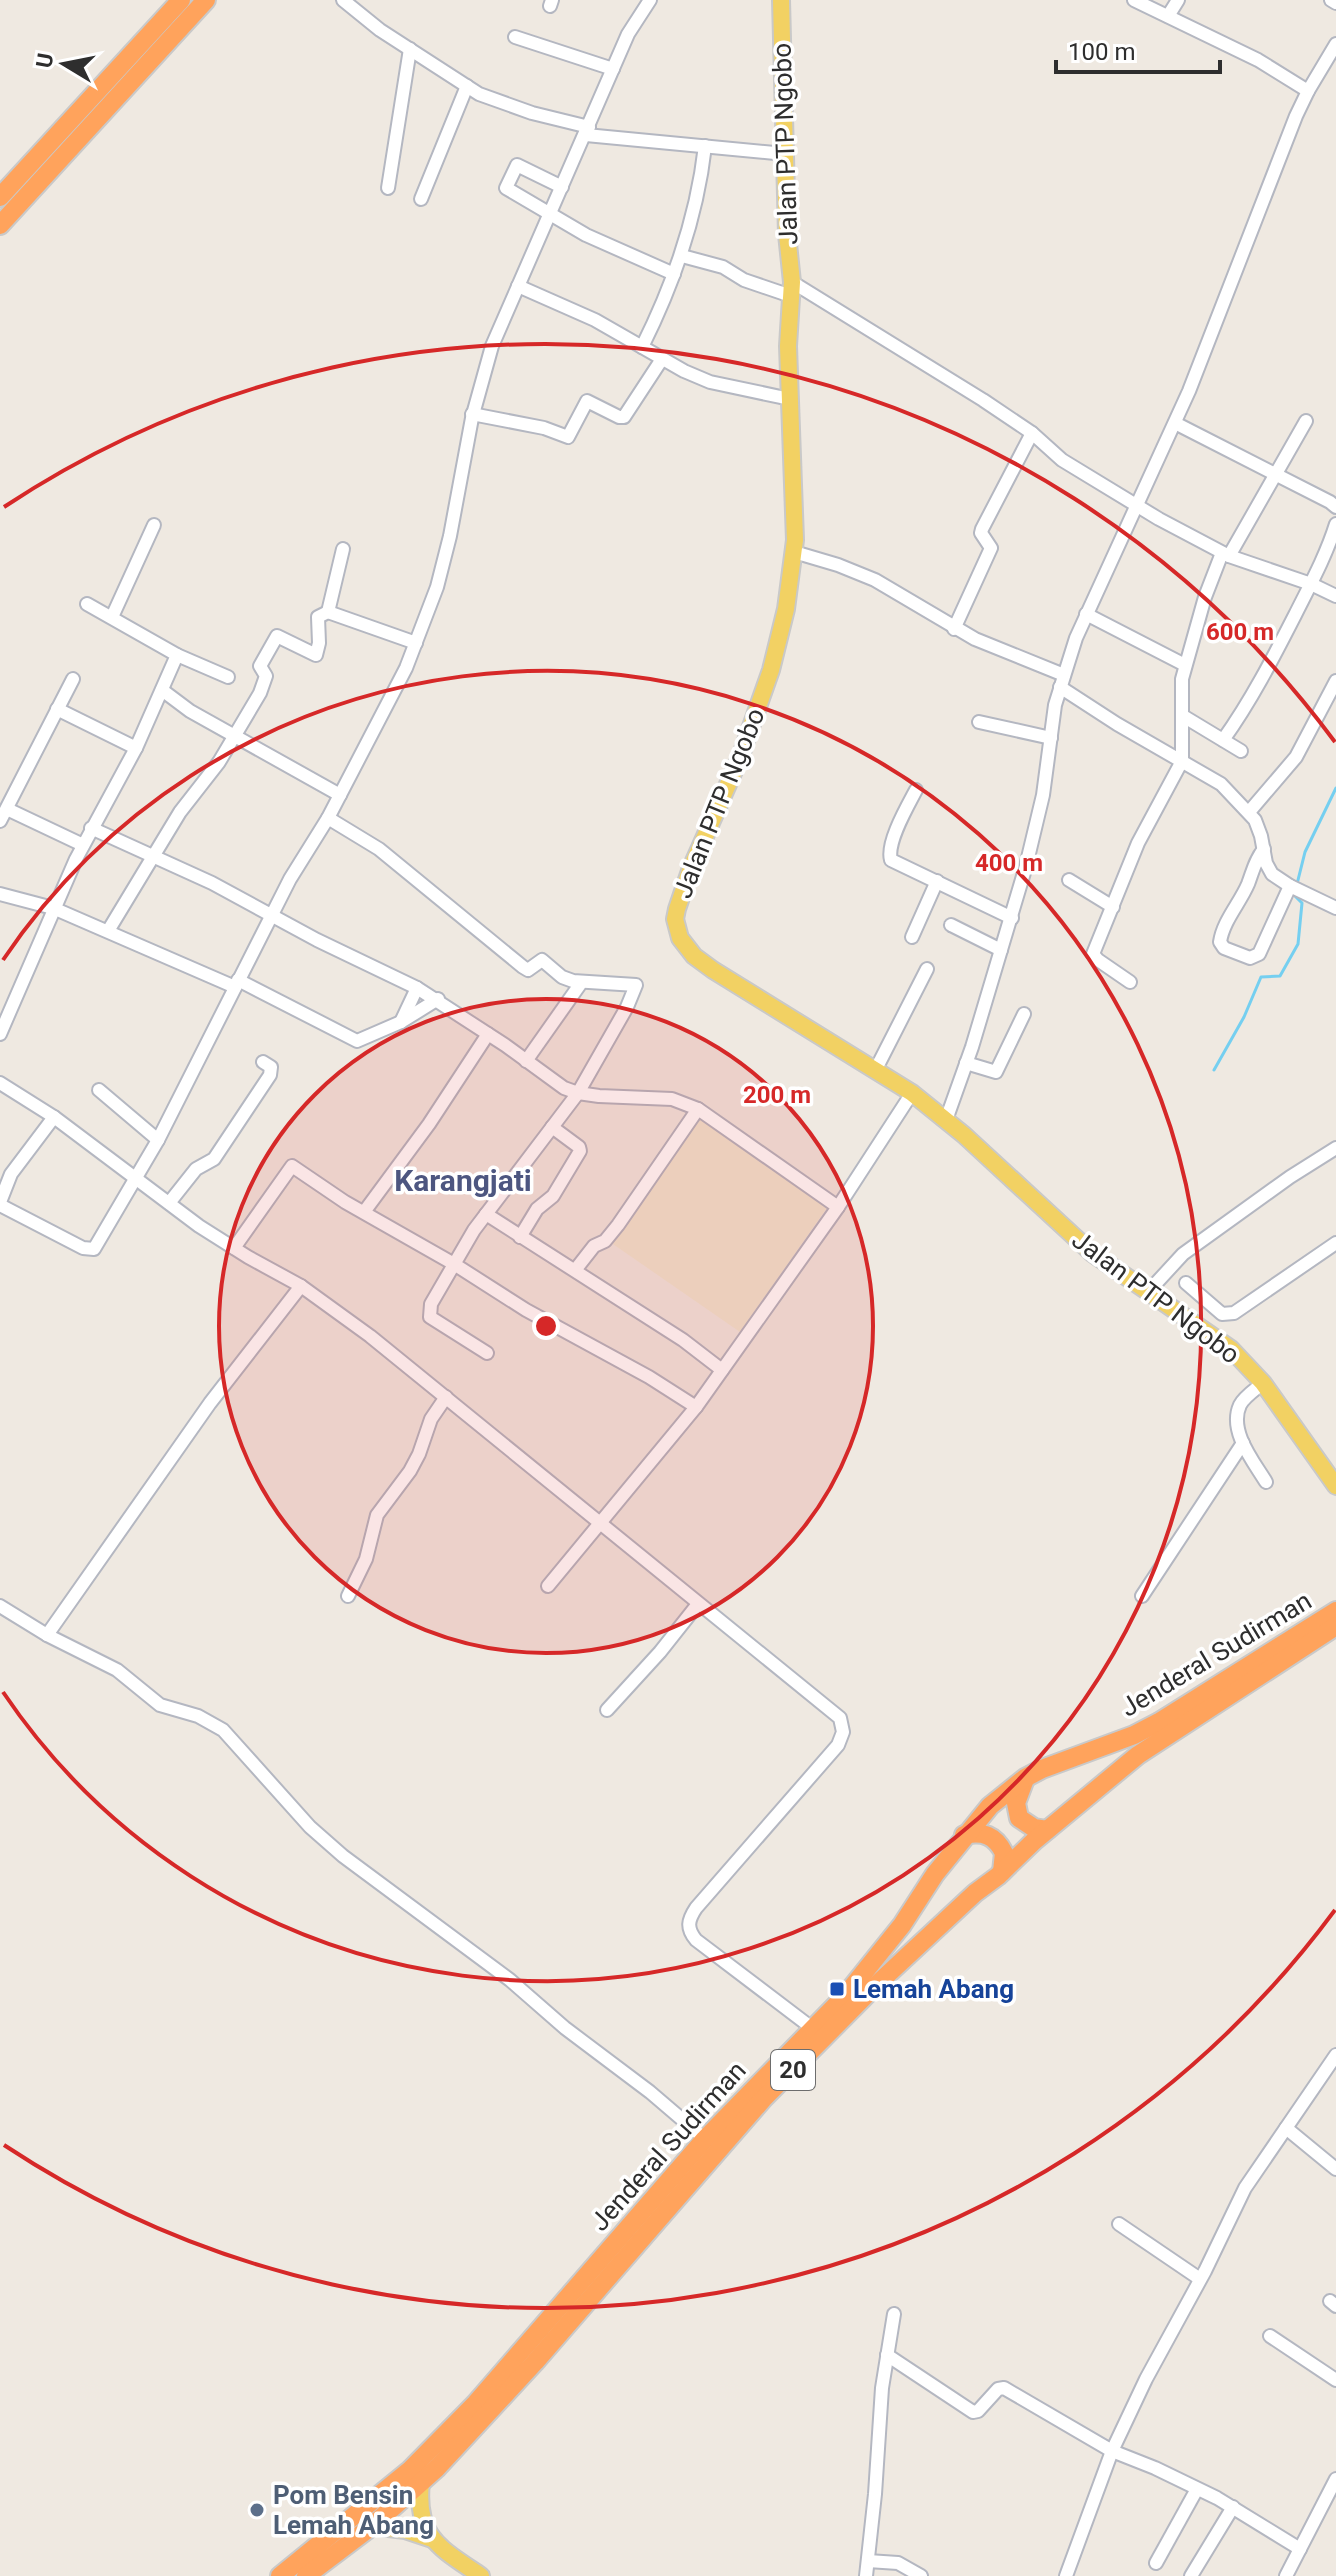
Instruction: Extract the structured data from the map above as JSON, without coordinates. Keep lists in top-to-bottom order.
{
  "streets": {
    "highway": ["Jenderal Sudirman", "20"],
    "main road": ["Jalan PTP Ngobo"]
  },
  "districts": ["Karangjati"],
  "places": {
    "transit": ["Lemah Abang"],
    "other": ["Pom Bensin Lemah Abang"]
  },
  "scale_bar": "100 m",
  "north": "left",
  "rings": ["600 m", "400 m", "200 m"]
}
